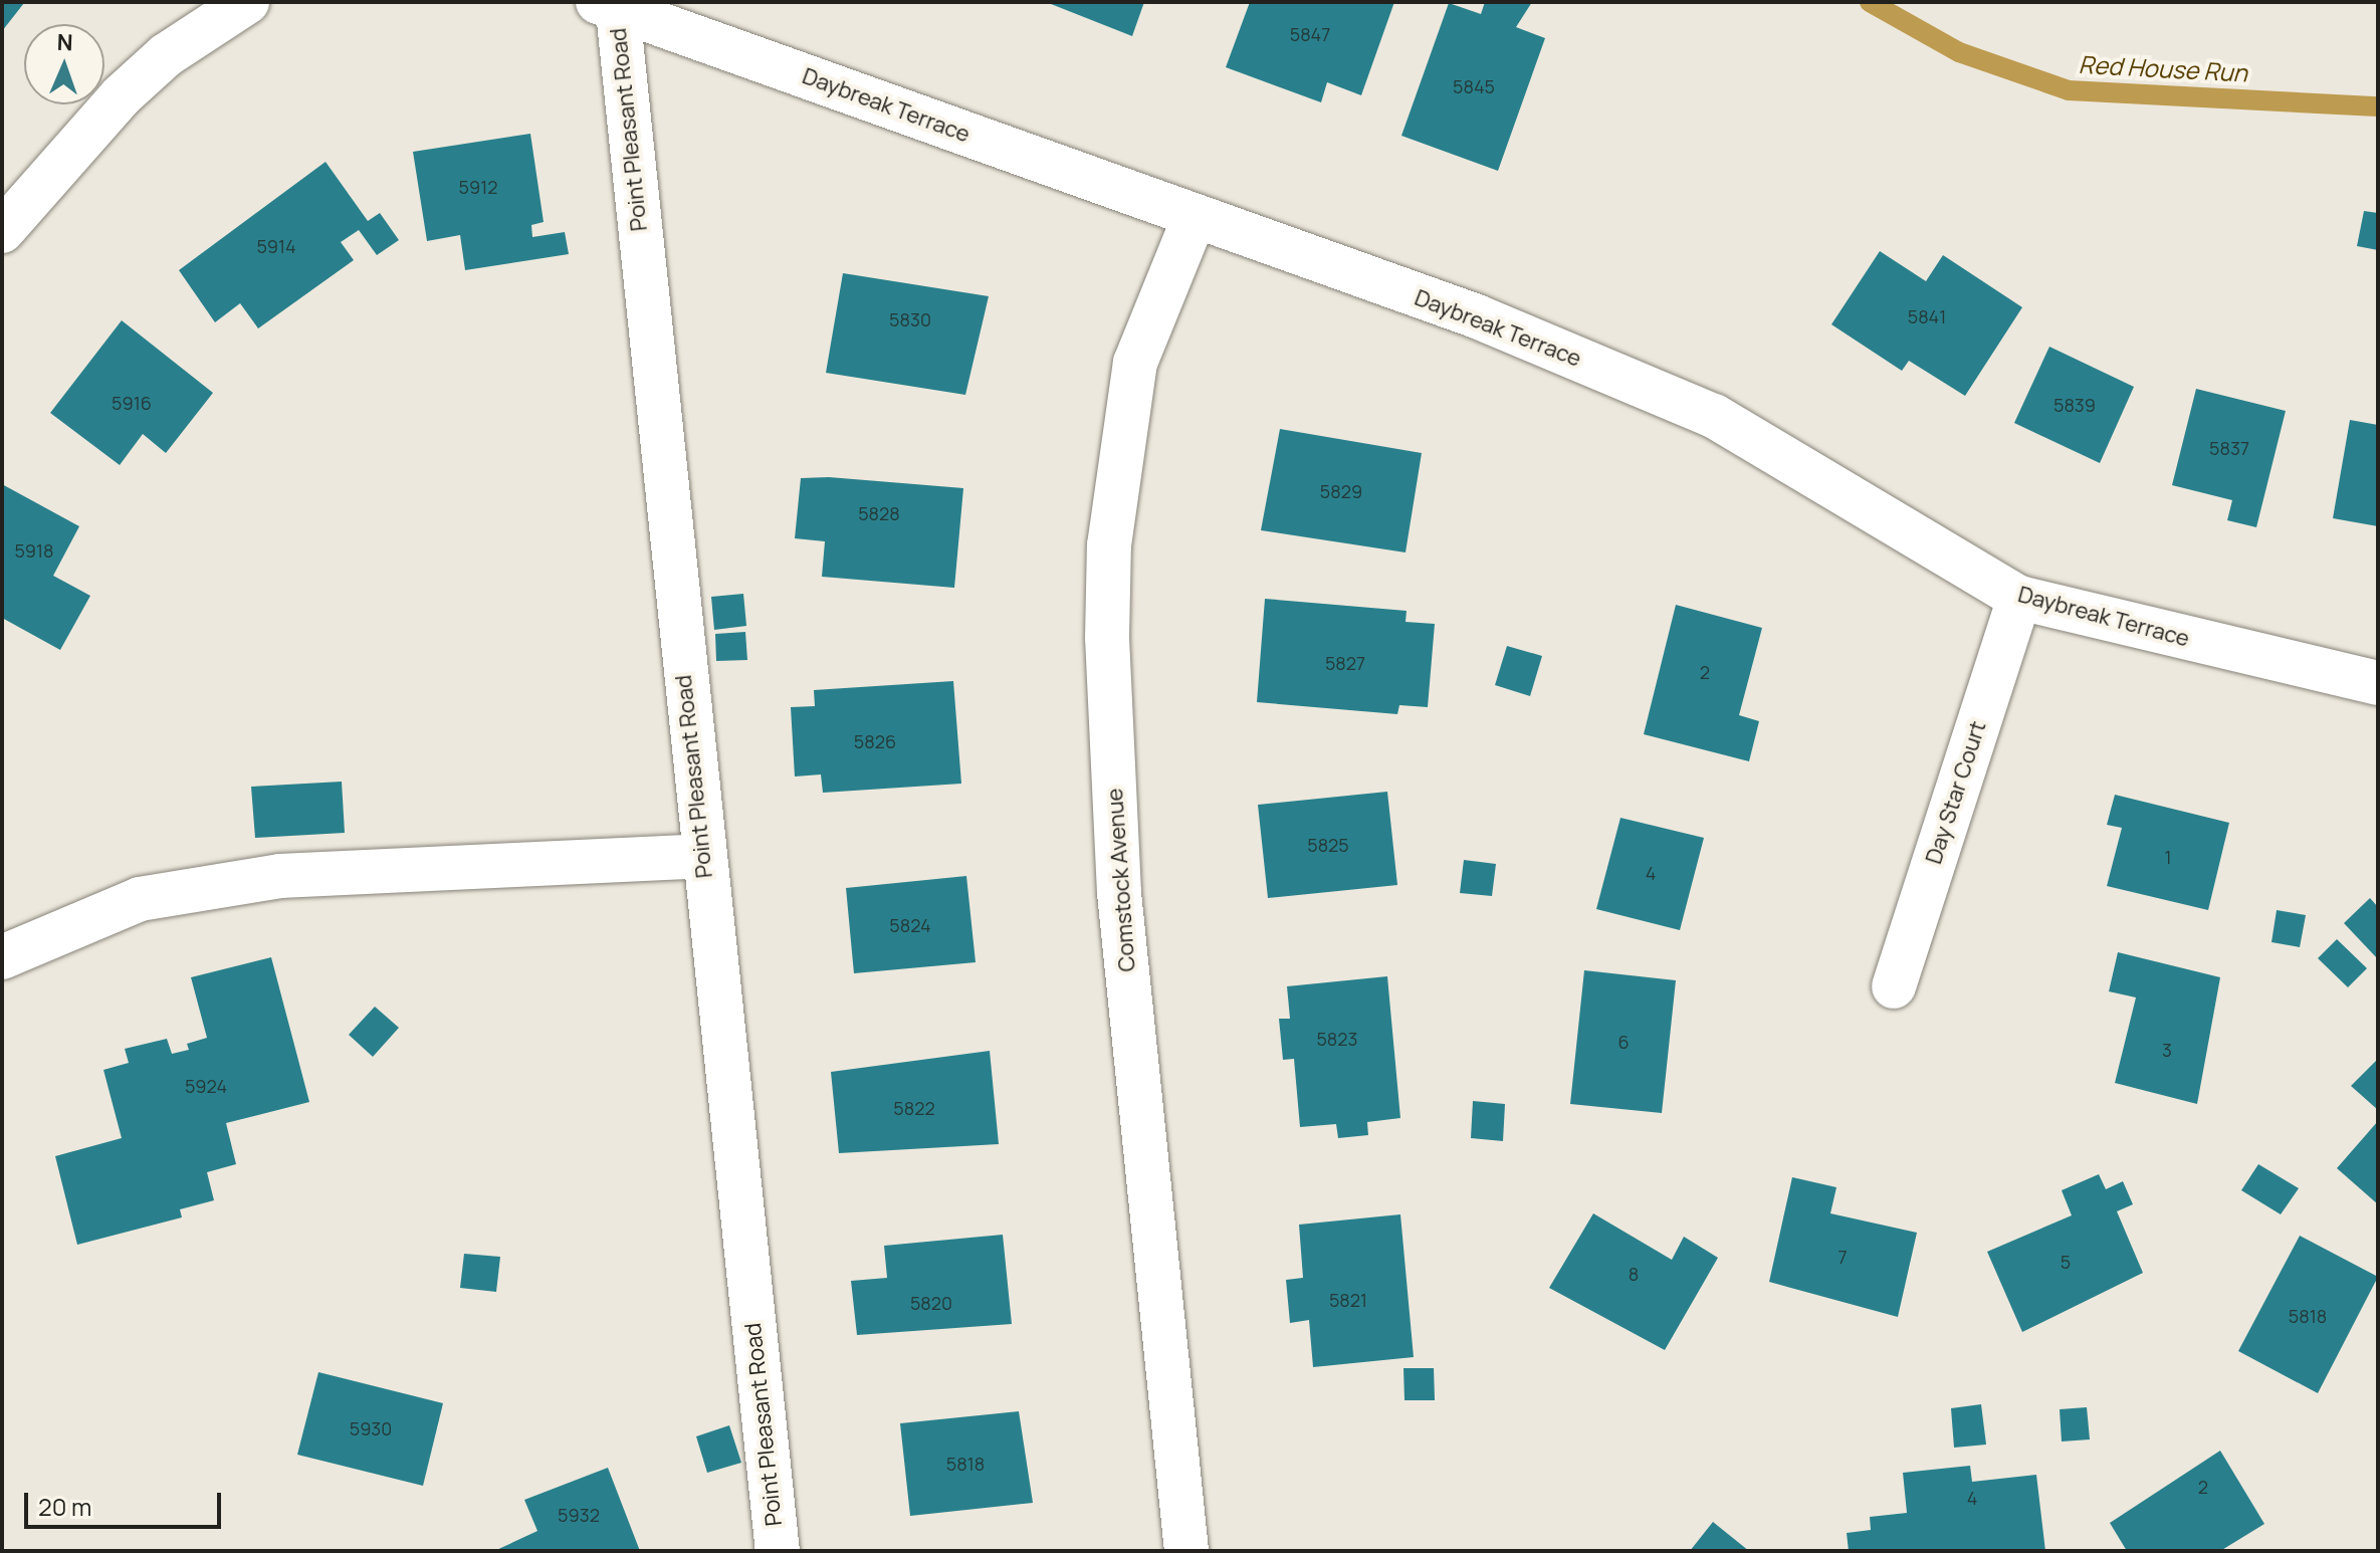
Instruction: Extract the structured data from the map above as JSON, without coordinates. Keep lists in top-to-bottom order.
{
  "streets": {
    "street": [
      "Daybreak Terrace",
      "Point Pleasant Road",
      "Day Star Court",
      "Comstock Avenue"
    ]
  },
  "crossings": [
    ["Daybreak Terrace", "Point Pleasant Road"],
    ["Daybreak Terrace", "Day Star Court"],
    ["Daybreak Terrace", "Comstock Avenue"]
  ],
  "water": ["Red House Run"],
  "house_numbers": [
    "5847",
    "5845",
    "5912",
    "5914",
    "5841",
    "5830",
    "5916",
    "5839",
    "5837",
    "5829",
    "5828",
    "5918",
    "5827",
    "2",
    "5826",
    "5825",
    "1",
    "4",
    "5824",
    "5823",
    "6",
    "3",
    "5924",
    "5822",
    "7",
    "5",
    "8",
    "5821",
    "5820",
    "5818",
    "5930",
    "5818",
    "2",
    "4",
    "5932"
  ],
  "scale_bar": "20 m",
  "north": "top"
}
